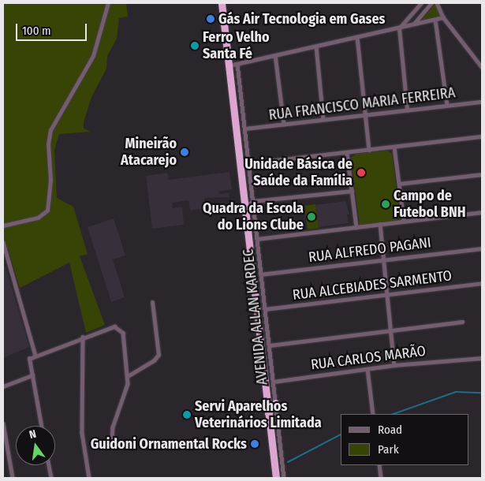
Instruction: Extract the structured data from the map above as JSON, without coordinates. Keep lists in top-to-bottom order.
{
  "streets": {
    "street": [
      "RUA FRANCISCO MARIA FERREIRA",
      "RUA ALFREDO PAGANI",
      "RUA ALCEBIADES SARMENTO",
      "AVENIDA ALLAN KARDEC",
      "RUA CARLOS MARÃO"
    ]
  },
  "crossings": [
    ["RUA FRANCISCO MARIA FERREIRA", "AVENIDA ALLAN KARDEC"],
    ["RUA ALFREDO PAGANI", "AVENIDA ALLAN KARDEC"],
    ["RUA ALCEBIADES SARMENTO", "AVENIDA ALLAN KARDEC"],
    ["AVENIDA ALLAN KARDEC", "RUA CARLOS MARÃO"]
  ],
  "places": [
    "Gás Air Tecnologia em Gases",
    "Ferro Velho Santa Fé",
    "Mineirão Atacarejo",
    "Unidade Básica de Saúde da Família",
    "Campo de Futebol BNH",
    "Quadra da Escola do Lions Clube",
    "Servi Aparelhos Veterinários Limitada",
    "Guidoni Ornamental Rocks"
  ],
  "legend": ["Road", "Park"],
  "scale_bar": "100 m",
  "north": "top"
}
